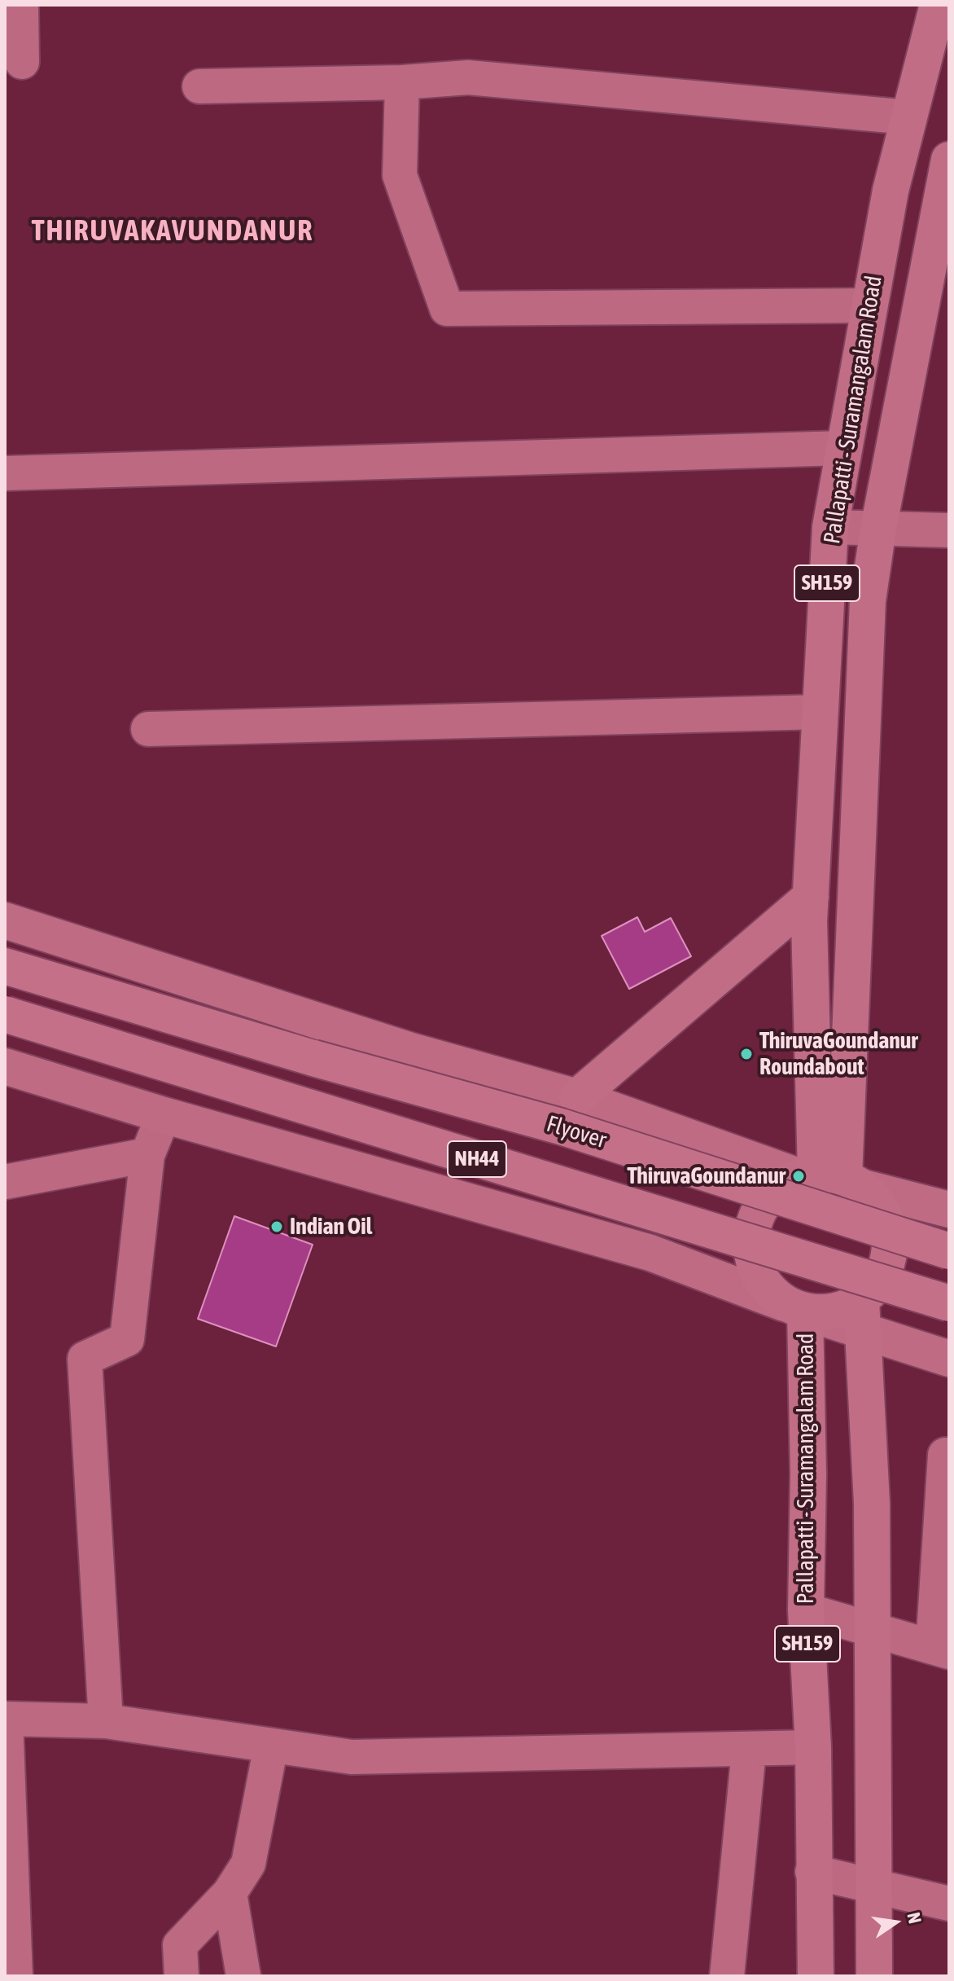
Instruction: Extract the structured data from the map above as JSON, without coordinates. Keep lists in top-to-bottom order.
{
  "streets": {
    "highway": ["Flyover", "NH44"],
    "main road": ["Pallapatti - Suramangalam Road", "SH159"]
  },
  "districts": ["THIRUVAKAVUNDANUR"],
  "places": ["ThiruvaGoundanur Roundabout", "ThiruvaGoundanur", "Indian Oil"],
  "north": "right"
}
